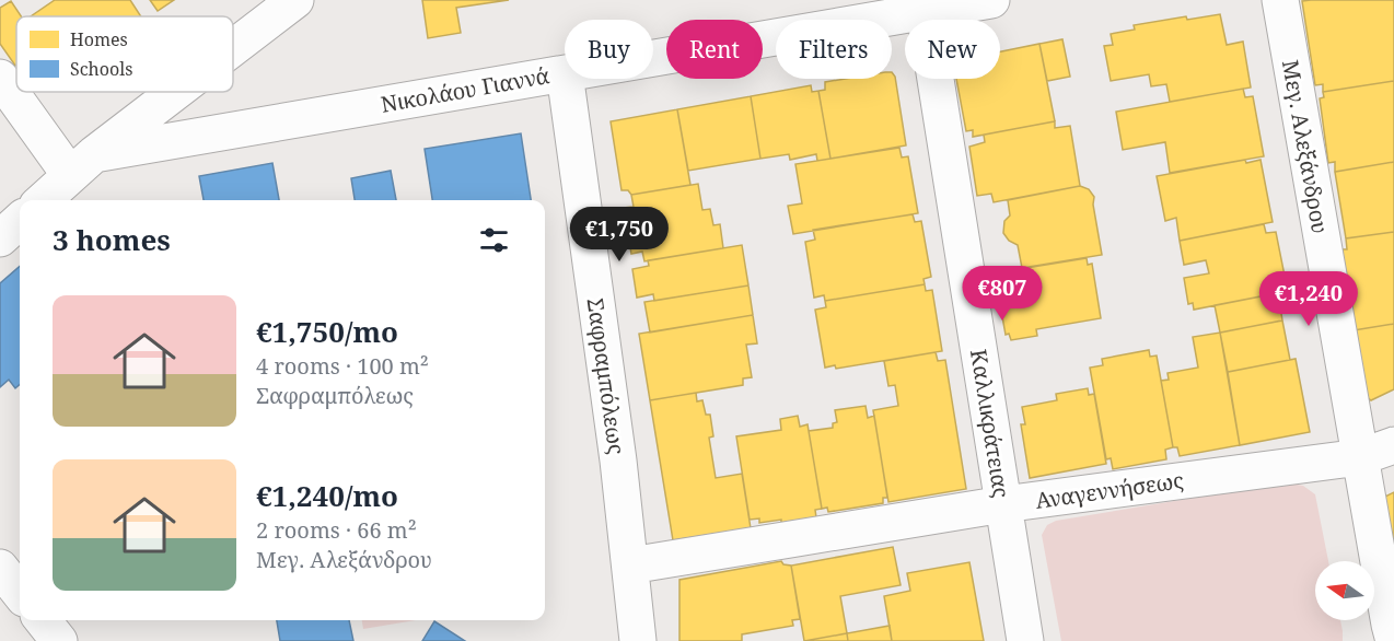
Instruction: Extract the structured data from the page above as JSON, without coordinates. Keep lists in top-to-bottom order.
{
  "streets": {
    "street": [
      "Νικολάου Γιαννά",
      "Μεγ. Αλεξάνδρου",
      "Σαφραμπόλεως",
      "Καλλικράτειας",
      "Αναγεννήσεως"
    ]
  },
  "crossings": [
    ["Νικολάου Γιαννά", "Καλλικράτειας"],
    ["Μεγ. Αλεξάνδρου", "Αναγεννήσεως"],
    ["Σαφραμπόλεως", "Αναγεννήσεως"],
    ["Καλλικράτειας", "Αναγεννήσεως"]
  ],
  "legend": ["Homes", "Schools"],
  "north": "left",
  "page": {
    "chip": [
      "Buy",
      "Rent",
      "Filters",
      "New"
    ],
    "heading": "3 homes",
    "price": ["€1,750", "€807", "€1,240"],
    "list": [
      {
        "name": "€1,750/mo",
        "note": "4 rooms · 100 m² · Σαφραμπόλεως"
      },
      {
        "name": "€1,240/mo",
        "note": "2 rooms · 66 m² · Μεγ. Αλεξάνδρου"
      }
    ]
  }
}
